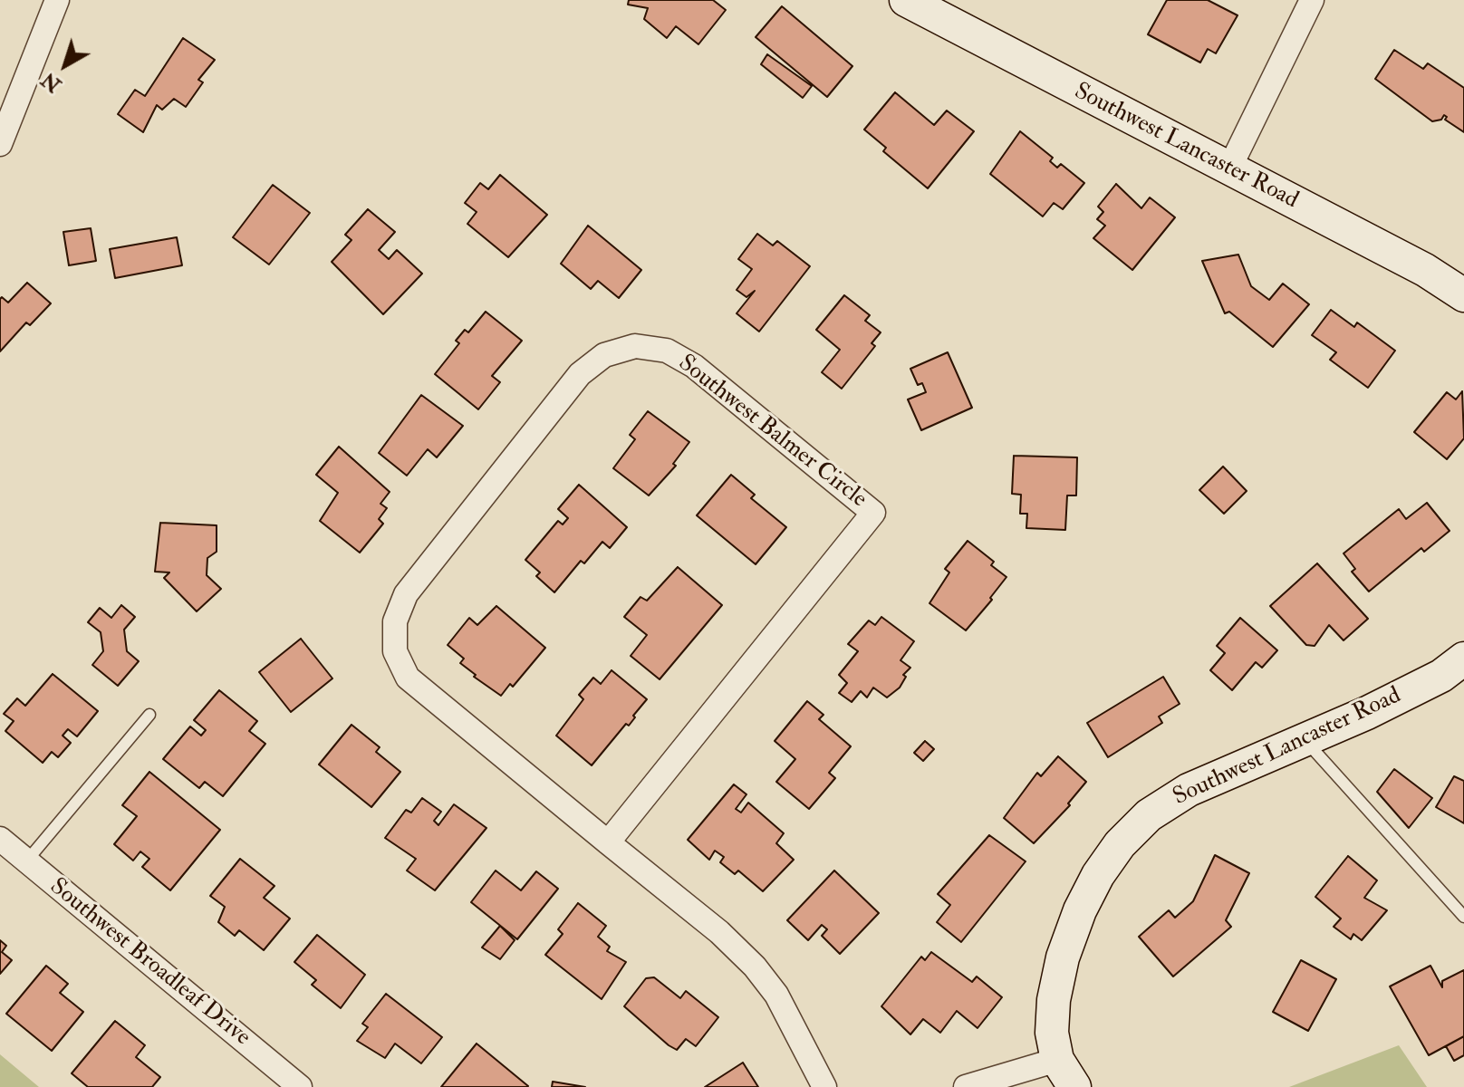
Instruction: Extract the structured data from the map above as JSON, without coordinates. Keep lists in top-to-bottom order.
{
  "streets": {
    "street": ["Southwest Lancaster Road", "Southwest Balmer Circle", "Southwest Broadleaf Drive"]
  },
  "north": "bottom left"
}
